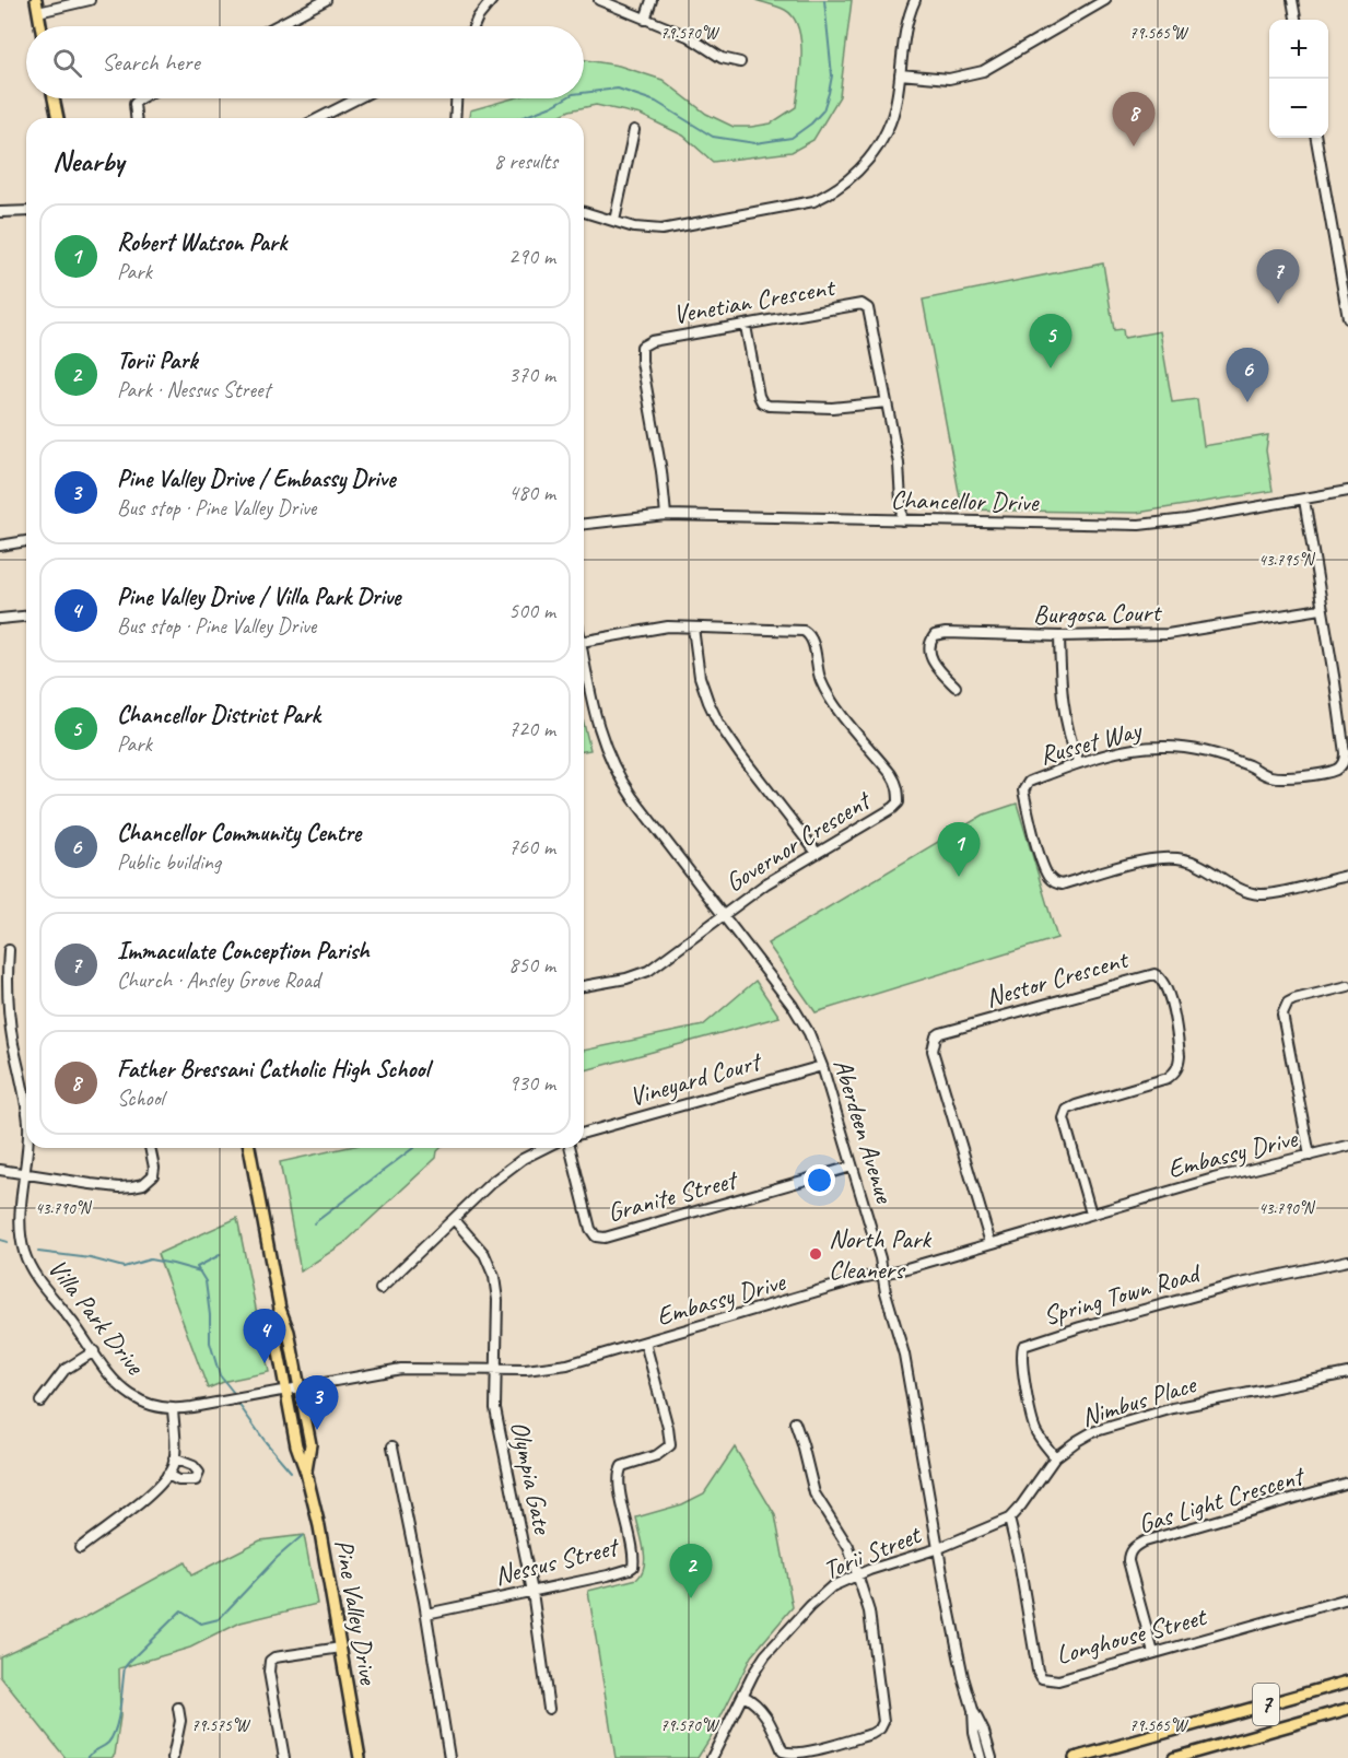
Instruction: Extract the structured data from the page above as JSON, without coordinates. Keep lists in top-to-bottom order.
{
  "streets": {
    "main road": ["Pine Valley Drive", "7"],
    "street": [
      "Venetian Crescent",
      "Chancellor Drive",
      "Burgosa Court",
      "Russet Way",
      "Governor Crescent",
      "Nestor Crescent",
      "Vineyard Court",
      "Aberdeen Avenue",
      "Embassy Drive",
      "Granite Street",
      "Spring Town Road",
      "Villa Park Drive",
      "Nimbus Place",
      "Olympia Gate",
      "Gas Light Crescent",
      "Torii Street",
      "Nessus Street",
      "Longhouse Street"
    ]
  },
  "crossings": [
    ["Venetian Crescent", "Chancellor Drive"],
    ["Chancellor Drive", "Russet Way"],
    ["Burgosa Court", "Russet Way"],
    ["Governor Crescent", "Aberdeen Avenue"],
    ["Nestor Crescent", "Embassy Drive"],
    ["Vineyard Court", "Aberdeen Avenue"],
    ["Aberdeen Avenue", "Embassy Drive"],
    ["Aberdeen Avenue", "Granite Street"],
    ["Aberdeen Avenue", "Nimbus Place"],
    ["Aberdeen Avenue", "Torii Street"],
    ["Embassy Drive", "Villa Park Drive"],
    ["Embassy Drive", "Olympia Gate"],
    ["Embassy Drive", "Nessus Street"],
    ["Embassy Drive", "Pine Valley Drive"],
    ["Spring Town Road", "Nimbus Place"],
    ["Villa Park Drive", "Pine Valley Drive"],
    ["Nimbus Place", "Torii Street"],
    ["Nimbus Place", "Longhouse Street"],
    ["Olympia Gate", "Nessus Street"],
    ["Gas Light Crescent", "Longhouse Street"]
  ],
  "places": ["North Park Cleaners"],
  "page": {
    "map_buttons": ["+", "−"],
    "search": "Search here",
    "pins": [
      "8",
      "7",
      "5",
      "6",
      "1",
      "4",
      "3",
      "2"
    ],
    "heading": ["Nearby", "8 results"],
    "list": [
      {
        "mark": "1",
        "name": "Robert Watson Park",
        "note": "Park",
        "value": "290 m"
      },
      {
        "mark": "2",
        "name": "Torii Park",
        "note": "Park · Nessus Street",
        "value": "370 m"
      },
      {
        "mark": "3",
        "name": "Pine Valley Drive / Embassy Drive",
        "note": "Bus stop · Pine Valley Drive",
        "value": "480 m"
      },
      {
        "mark": "4",
        "name": "Pine Valley Drive / Villa Park Drive",
        "note": "Bus stop · Pine Valley Drive",
        "value": "500 m"
      },
      {
        "mark": "5",
        "name": "Chancellor District Park",
        "note": "Park",
        "value": "720 m"
      },
      {
        "mark": "6",
        "name": "Chancellor Community Centre",
        "note": "Public building",
        "value": "760 m"
      },
      {
        "mark": "7",
        "name": "Immaculate Conception Parish",
        "note": "Church · Ansley Grove Road",
        "value": "850 m"
      },
      {
        "mark": "8",
        "name": "Father Bressani Catholic High School",
        "note": "School",
        "value": "930 m"
      }
    ]
  },
  "coordinates": [
    "79.570°W",
    "79.565°W",
    "43.795°N",
    "43.790°N",
    "79.575°W"
  ]
}
